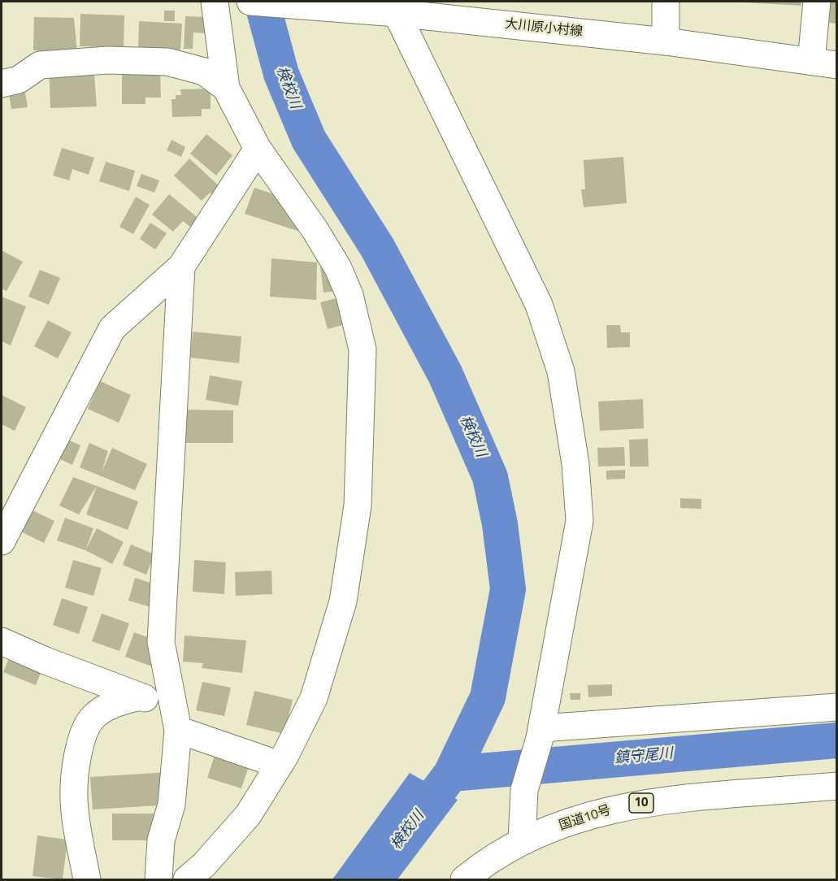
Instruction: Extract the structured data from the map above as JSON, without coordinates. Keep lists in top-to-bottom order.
{
  "streets": {
    "main road": ["大川原小村線", "10", "国道10号"]
  },
  "water": ["検校川", "鎮守尾川"]
}
